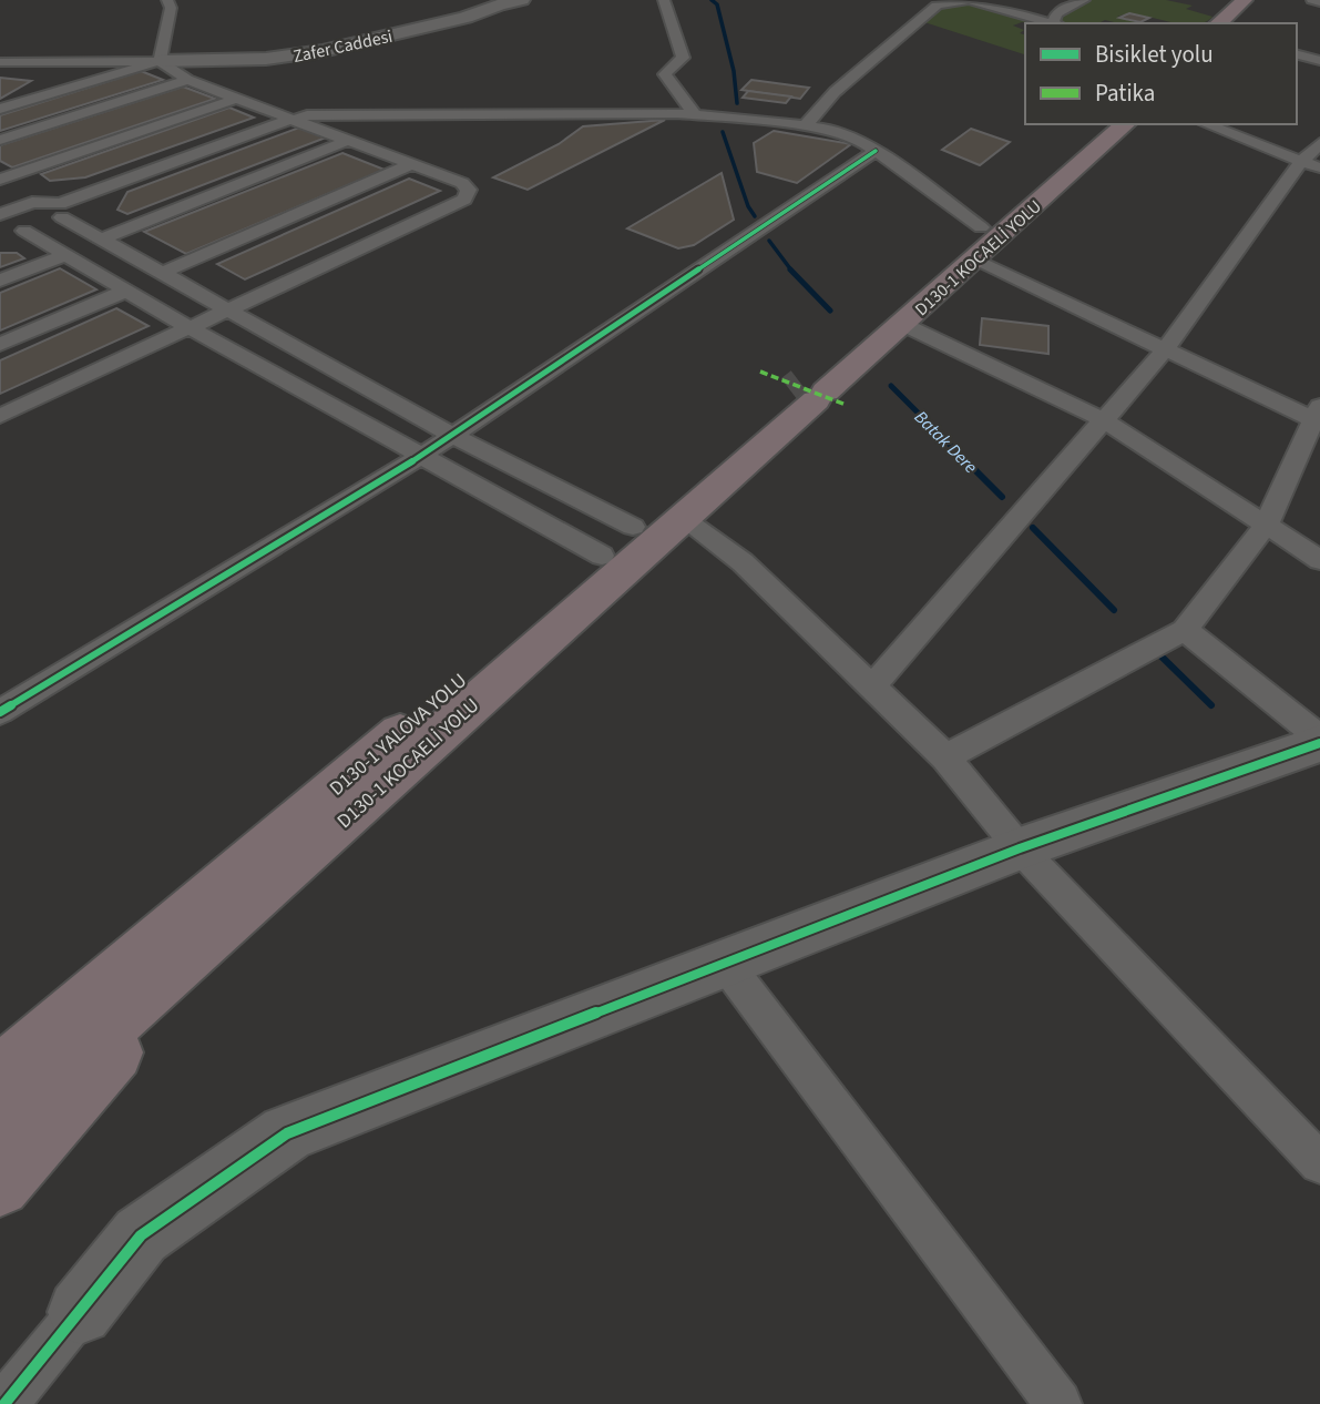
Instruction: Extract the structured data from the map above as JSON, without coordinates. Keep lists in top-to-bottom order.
{
  "streets": {
    "highway": ["D130-1 KOCAELİ YOLU", "D130-1 YALOVA YOLU"],
    "street": ["Zafer Caddesi"]
  },
  "crossings": [
    ["D130-1 KOCAELİ YOLU", "D130-1 YALOVA YOLU"]
  ],
  "water": ["Batak Dere"],
  "legend": ["Bisiklet yolu", "Patika"]
}
